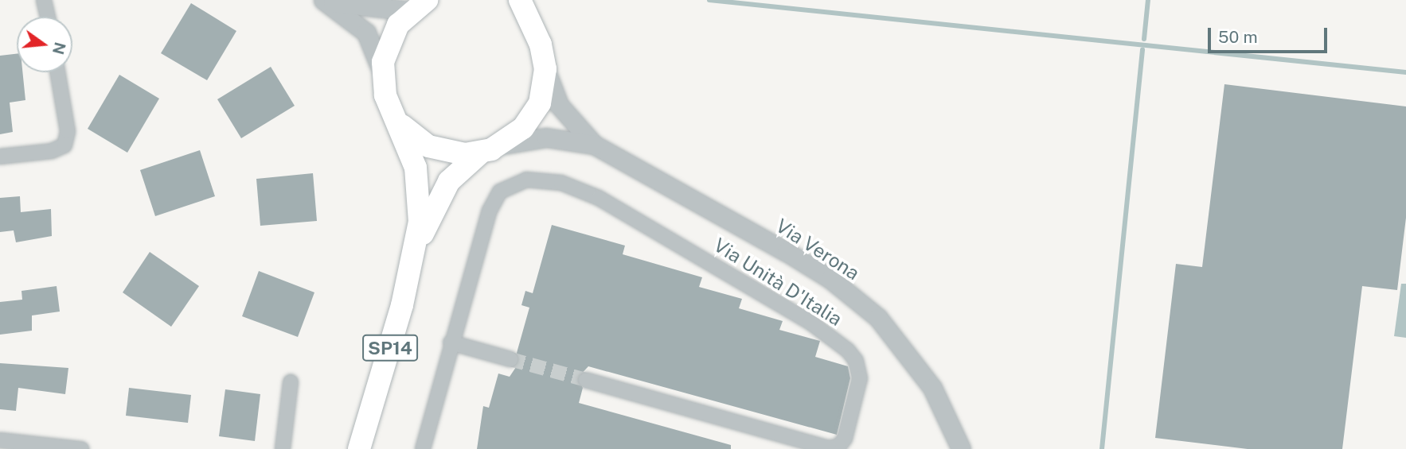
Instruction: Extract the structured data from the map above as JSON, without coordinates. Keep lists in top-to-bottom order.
{
  "streets": {
    "main road": ["SP14"],
    "street": ["Via Verona", "Via Unità D'Italia"]
  },
  "crossings": [
    ["Via Verona", "SP14"]
  ],
  "scale_bar": "50 m",
  "north": "right"
}
